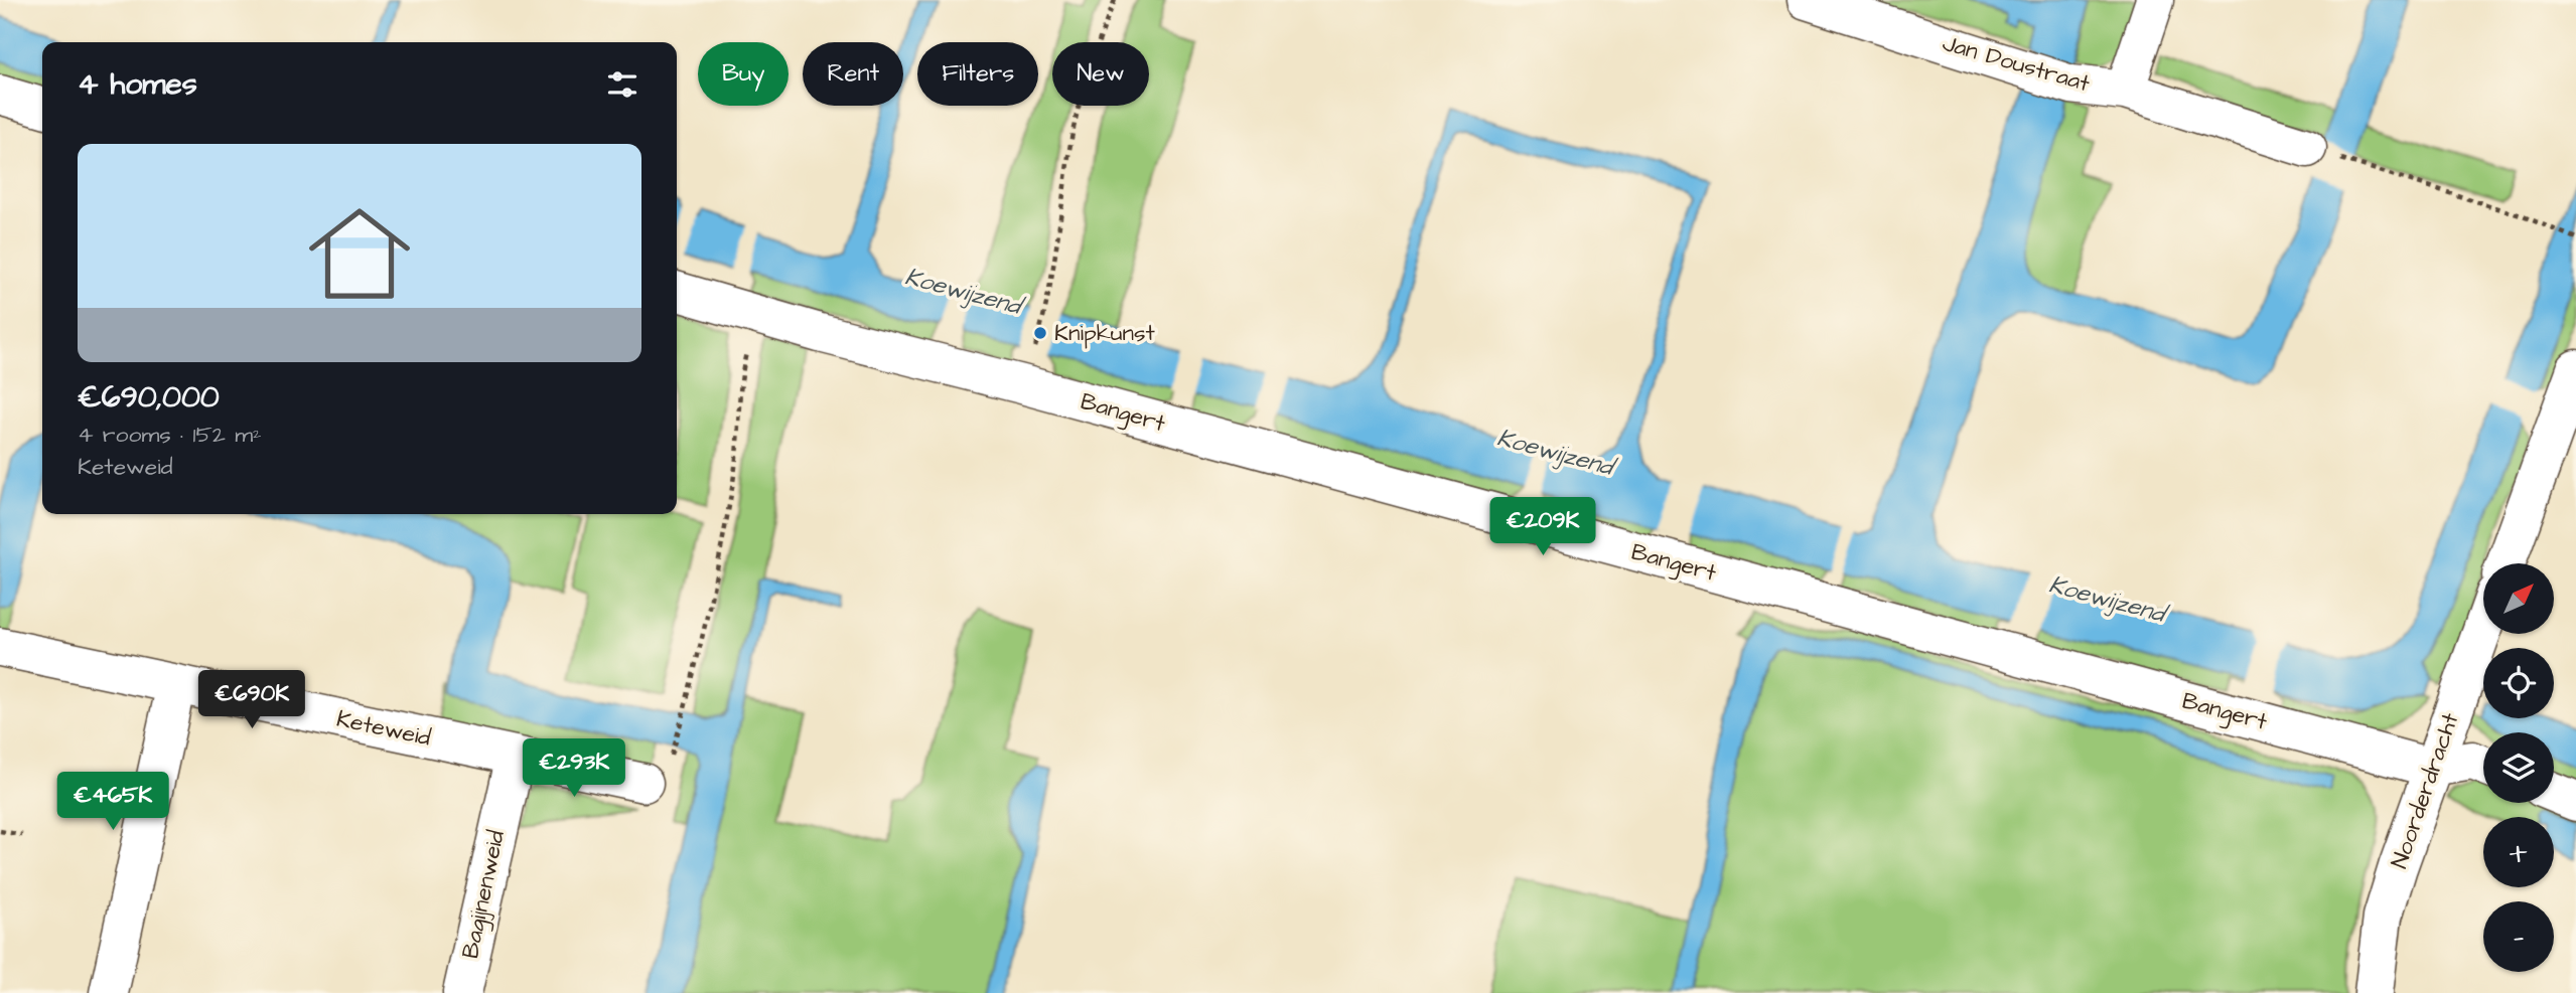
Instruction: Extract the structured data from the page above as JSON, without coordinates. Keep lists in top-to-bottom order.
{
  "streets": {
    "street": [
      "Jan Doustraat",
      "Bangert",
      "Keteweid",
      "Noorderdracht",
      "Bagijnenweid"
    ]
  },
  "crossings": [
    ["Bangert", "Noorderdracht"],
    ["Keteweid", "Bagijnenweid"]
  ],
  "water": ["Koewijzend"],
  "places": ["Knipkunst"],
  "north": "top right",
  "page": {
    "chip": [
      "Buy",
      "Rent",
      "Filters",
      "New"
    ],
    "heading": "4 homes",
    "list": [
      {
        "name": "€690,000",
        "note": "4 rooms · 152 m² · Keteweid"
      }
    ],
    "price": [
      "€209K",
      "€690K",
      "€293K",
      "€465K"
    ],
    "map_buttons": ["+", "−"]
  }
}
